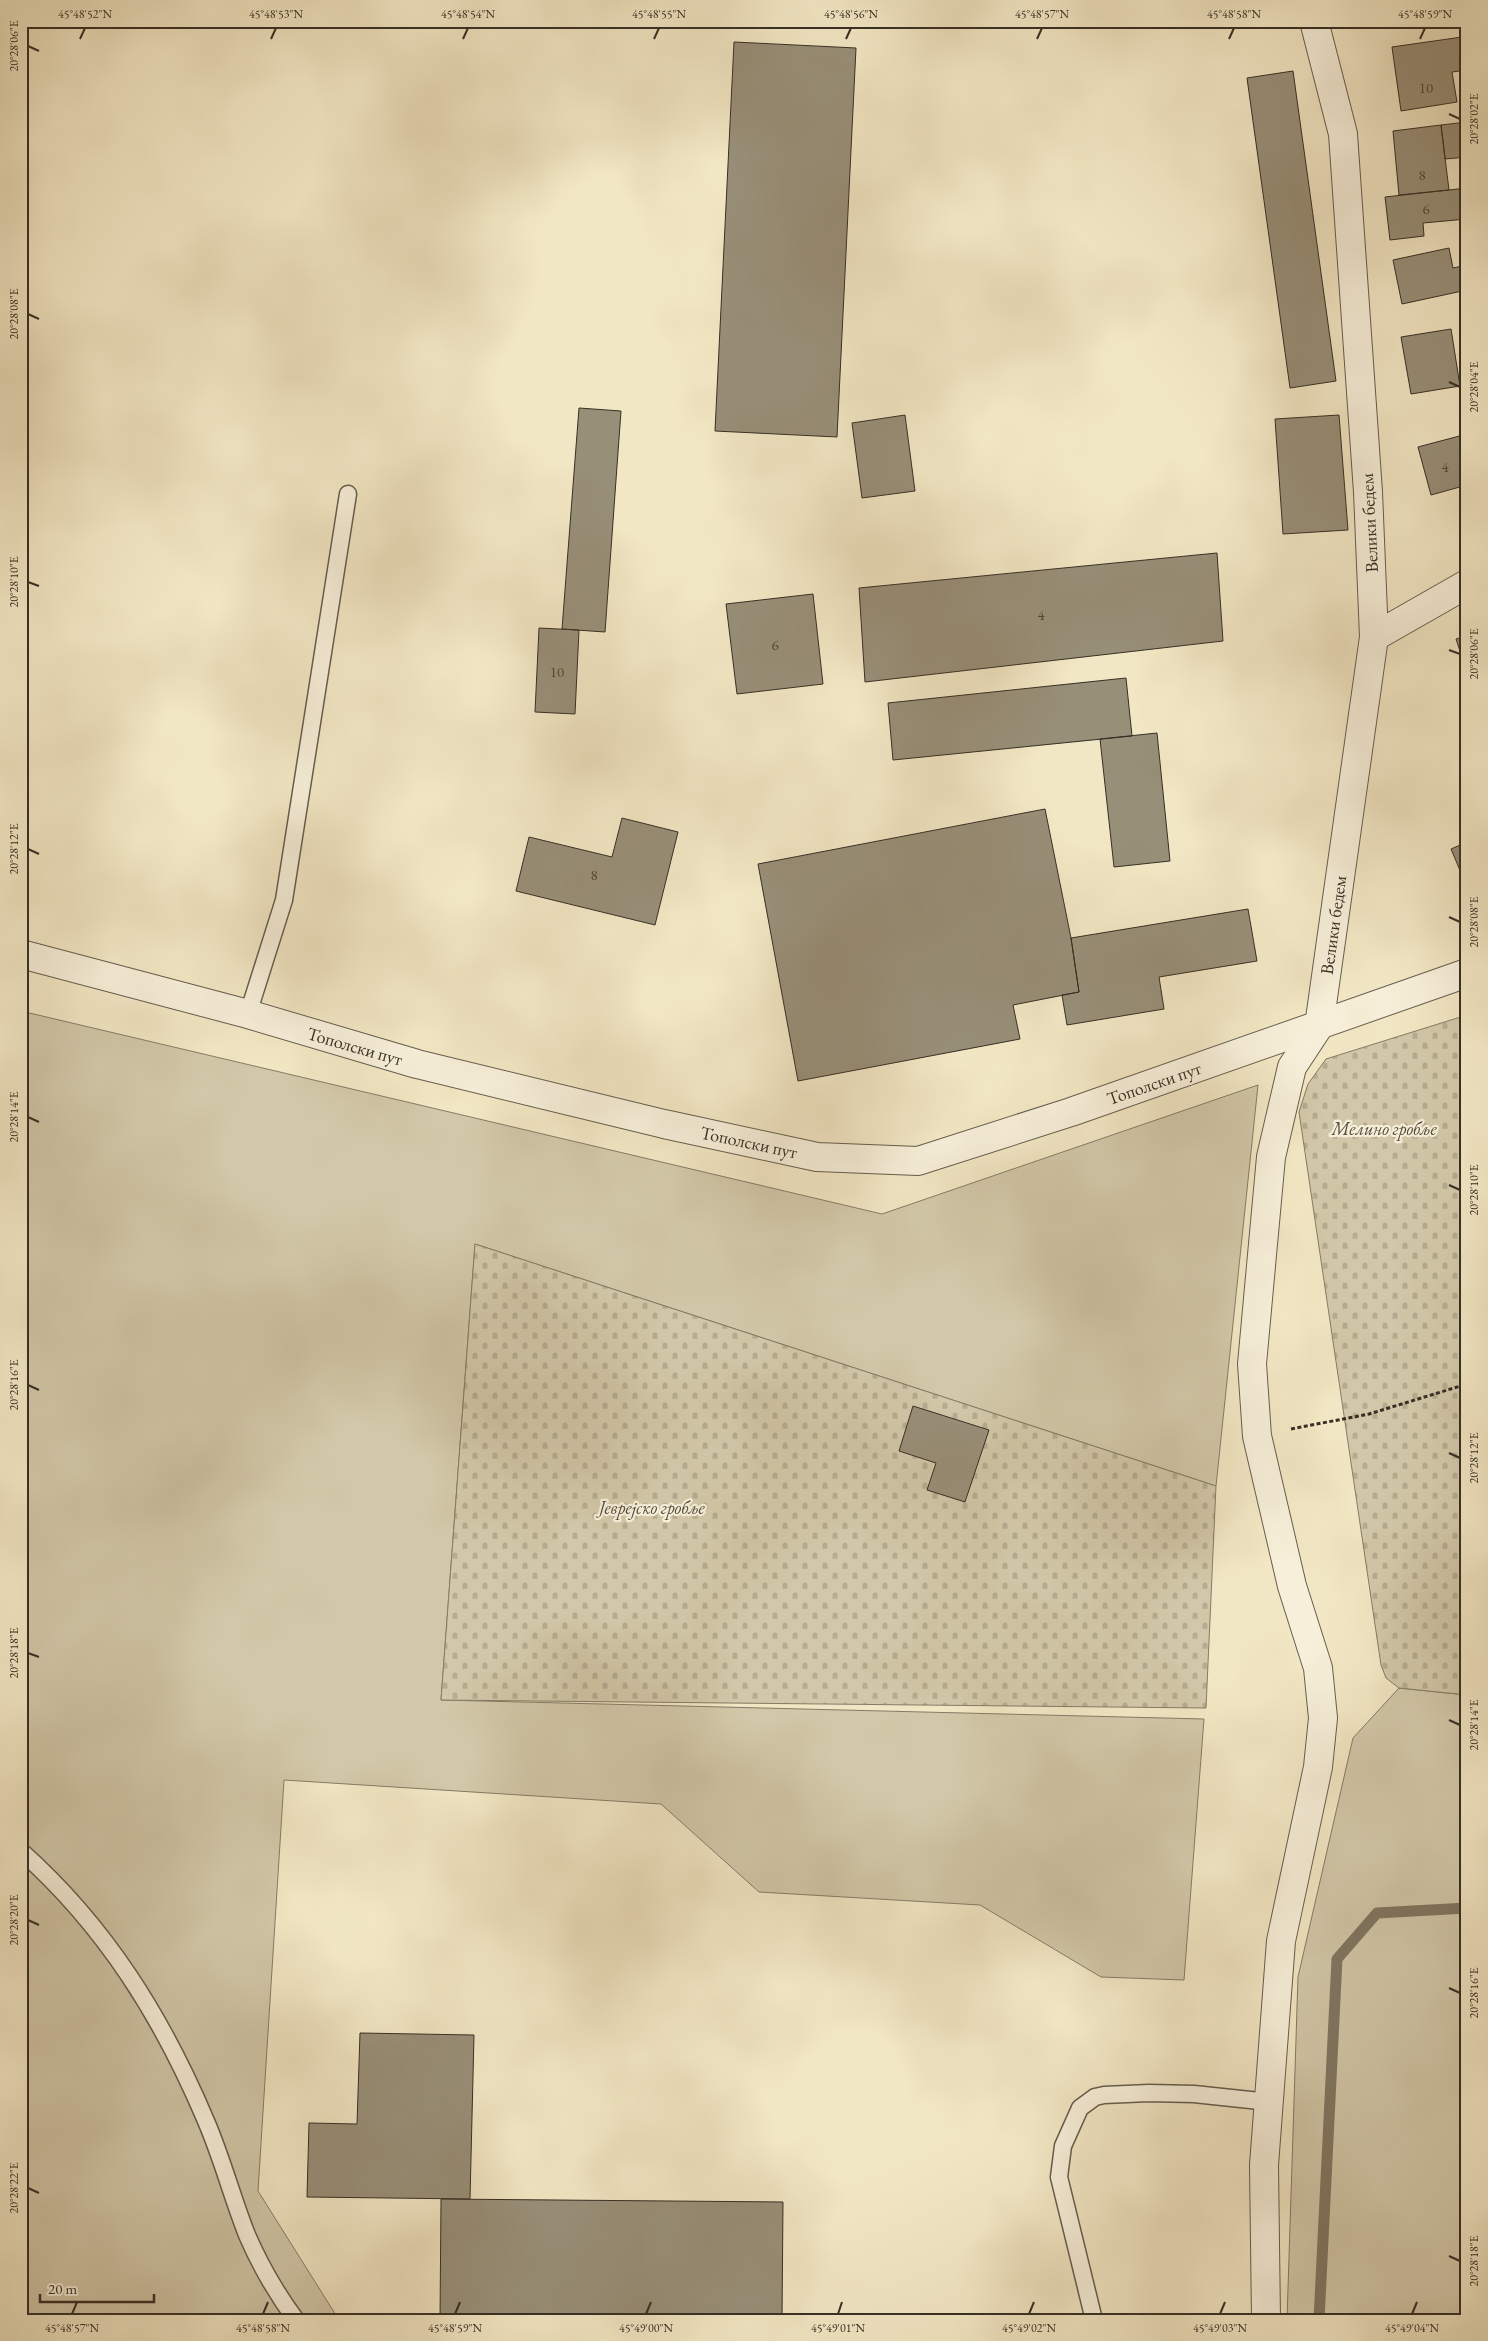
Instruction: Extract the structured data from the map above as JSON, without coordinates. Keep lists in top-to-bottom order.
{
  "streets": {
    "street": ["Велики бедем", "Тополски пут"]
  },
  "crossings": [
    ["Велики бедем", "Тополски пут"]
  ],
  "parks": ["Мелино гробље", "Јеврејско гробље"],
  "house_numbers": [
    "10",
    "8",
    "6",
    "4",
    "4",
    "6",
    "10",
    "8"
  ],
  "scale_bar": "20 m",
  "coordinates": [
    "45°48'52\"N",
    "45°48'53\"N",
    "45°48'54\"N",
    "45°48'55\"N",
    "45°48'56\"N",
    "45°48'57\"N",
    "45°48'58\"N",
    "45°48'59\"N",
    "20°28'06\"E",
    "20°28'02\"E",
    "20°28'08\"E",
    "20°28'04\"E",
    "20°28'10\"E",
    "20°28'12\"E",
    "20°28'14\"E",
    "20°28'16\"E",
    "20°28'18\"E",
    "20°28'20\"E",
    "20°28'22\"E",
    "45°49'00\"N",
    "45°49'01\"N",
    "45°49'02\"N",
    "45°49'03\"N",
    "45°49'04\"N"
  ]
}
